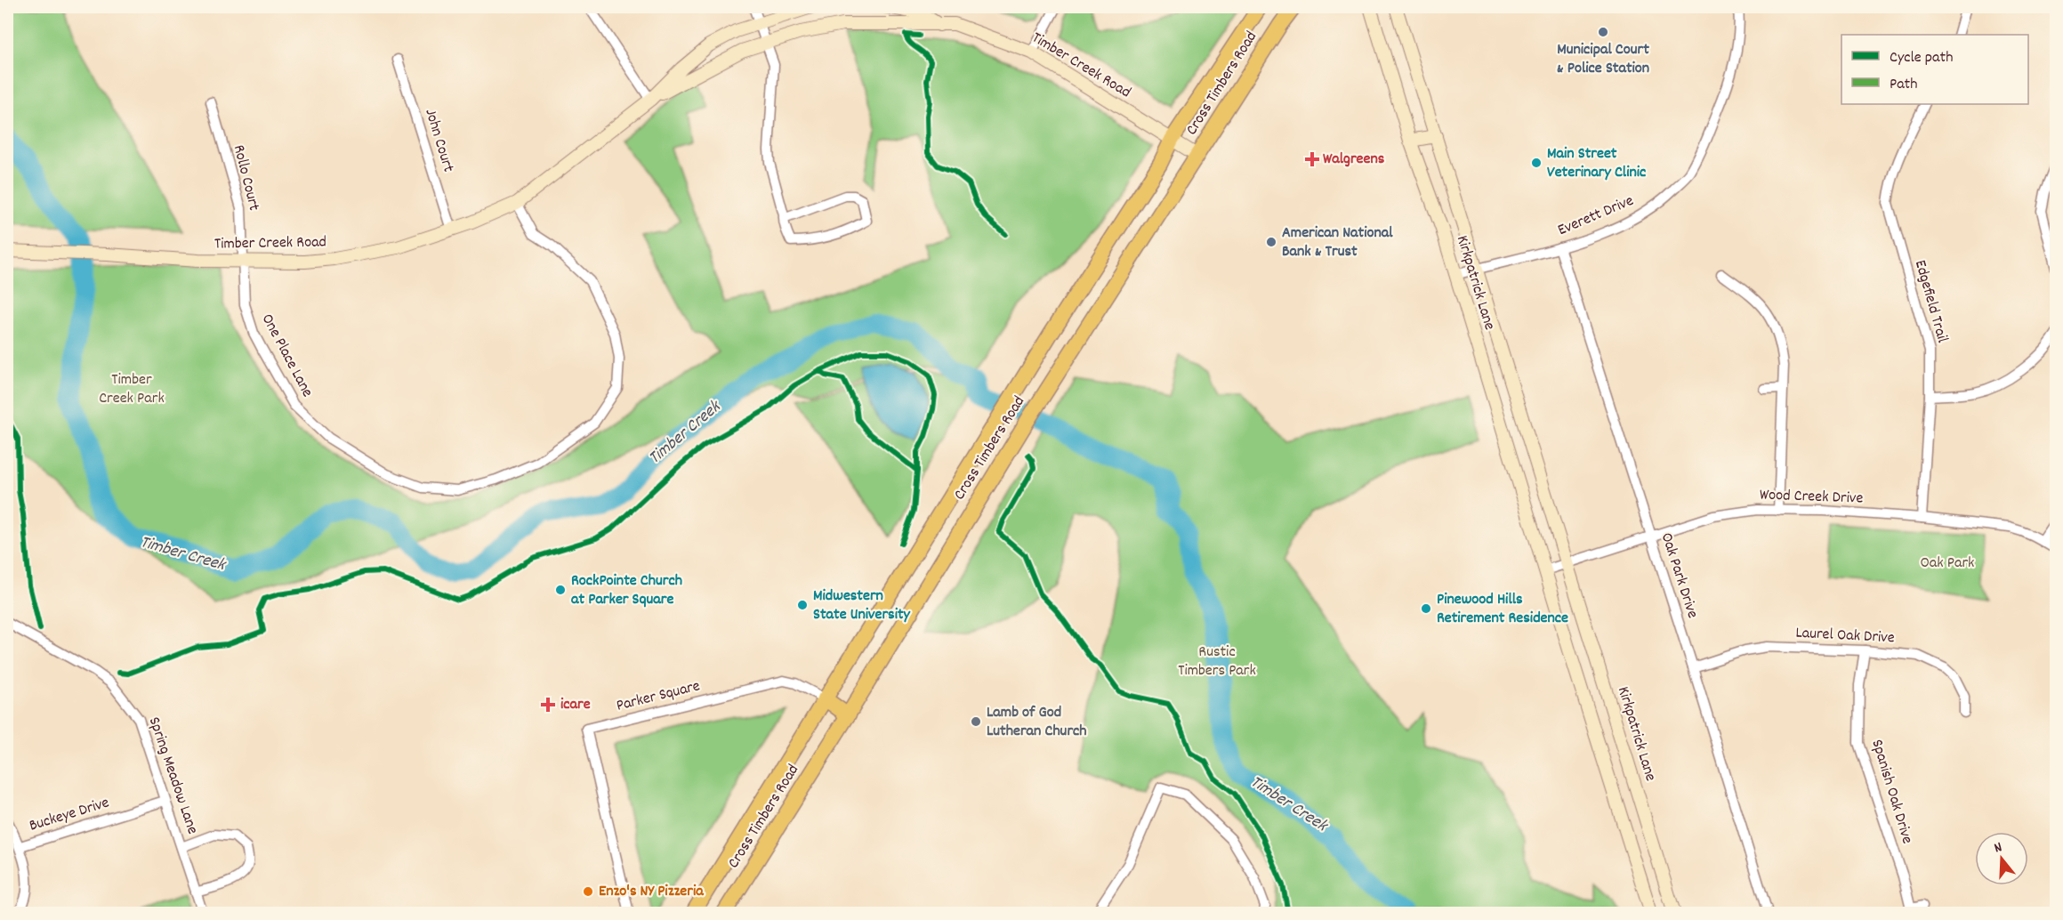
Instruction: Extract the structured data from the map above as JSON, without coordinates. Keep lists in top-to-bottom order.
{
  "streets": {
    "main road": ["Cross Timbers Road"],
    "street": [
      "Timber Creek Road",
      "John Court",
      "Rollo Court",
      "Everett Drive",
      "Kirkpatrick Lane",
      "Edgefield Trail",
      "One Place Lane",
      "Wood Creek Drive",
      "Oak Park Drive",
      "Laurel Oak Drive",
      "Parker Square",
      "Spring Meadow Lane",
      "Spanish Oak Drive",
      "Buckeye Drive"
    ]
  },
  "crossings": [
    ["Timber Creek Road", "Cross Timbers Road"],
    ["Timber Creek Road", "John Court"],
    ["Timber Creek Road", "Rollo Court"],
    ["Timber Creek Road", "One Place Lane"],
    ["Cross Timbers Road", "Parker Square"],
    ["Rollo Court", "One Place Lane"],
    ["Everett Drive", "Kirkpatrick Lane"],
    ["Everett Drive", "Oak Park Drive"],
    ["Kirkpatrick Lane", "Wood Creek Drive"],
    ["Edgefield Trail", "Wood Creek Drive"],
    ["Wood Creek Drive", "Oak Park Drive"],
    ["Oak Park Drive", "Laurel Oak Drive"],
    ["Laurel Oak Drive", "Spanish Oak Drive"],
    ["Spring Meadow Lane", "Buckeye Drive"]
  ],
  "water": ["Timber Creek"],
  "parks": ["Timber Creek Park", "Oak Park", "Rustic Timbers Park"],
  "places": {
    "other": [
      "Municipal Court & Police Station",
      "Main Street Veterinary Clinic",
      "American National Bank & Trust",
      "RockPointe Church at Parker Square",
      "Midwestern State University",
      "Pinewood Hills Retirement Residence",
      "Lamb of God Lutheran Church",
      "Enzo's NY Pizzeria"
    ],
    "health": ["Walgreens", "icare"]
  },
  "legend": ["Cycle path", "Path"],
  "north": "top"
}
